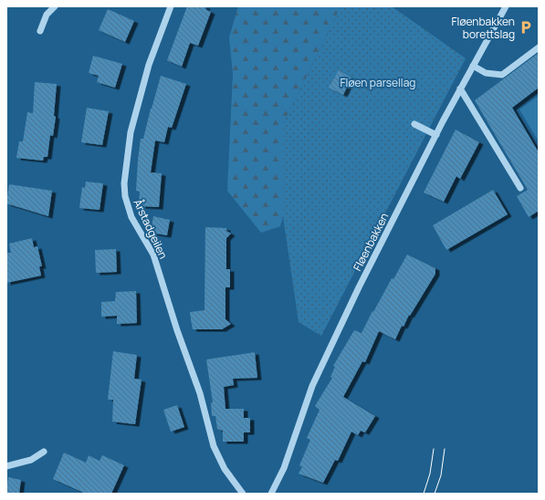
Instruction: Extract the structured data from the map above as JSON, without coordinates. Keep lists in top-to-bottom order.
{
  "streets": {
    "street": ["Årstadgeilen", "Fløenbakken"]
  },
  "parks": ["Fløen parsellag"],
  "places": {
    "parking": ["Fløenbakken borettslag"]
  }
}
